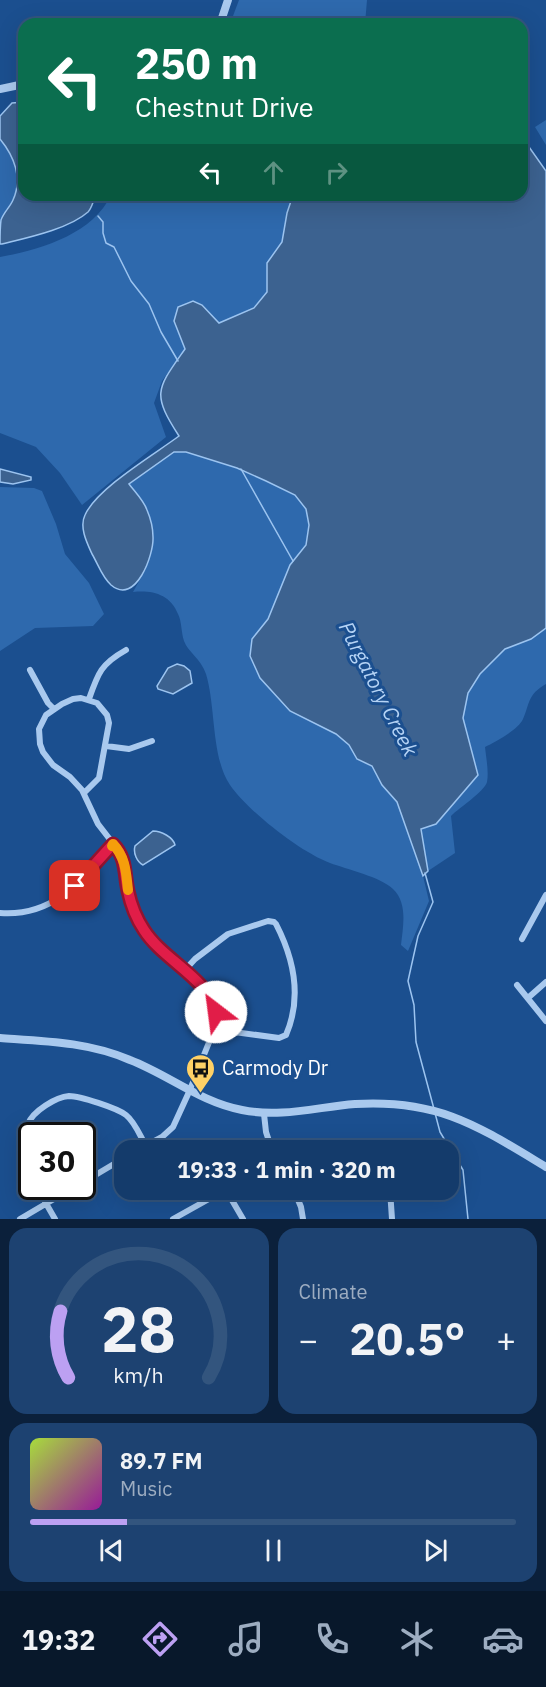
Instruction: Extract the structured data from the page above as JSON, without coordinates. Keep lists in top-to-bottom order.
{
  "water": ["Purgatory Creek"],
  "places": {
    "bus stop": ["Carmody Dr"]
  },
  "page": {
    "turn": ["250 m", "Chestnut Drive"],
    "limit": "30",
    "trip": "19:33 · 1 min · 320 m",
    "tile": "Climate",
    "heat": ["−", "20.5°", "+"],
    "song": ["89.7 FM", "Music"],
    "tabs": "19:32",
    "gauge": ["28", "km/h"]
  }
}
